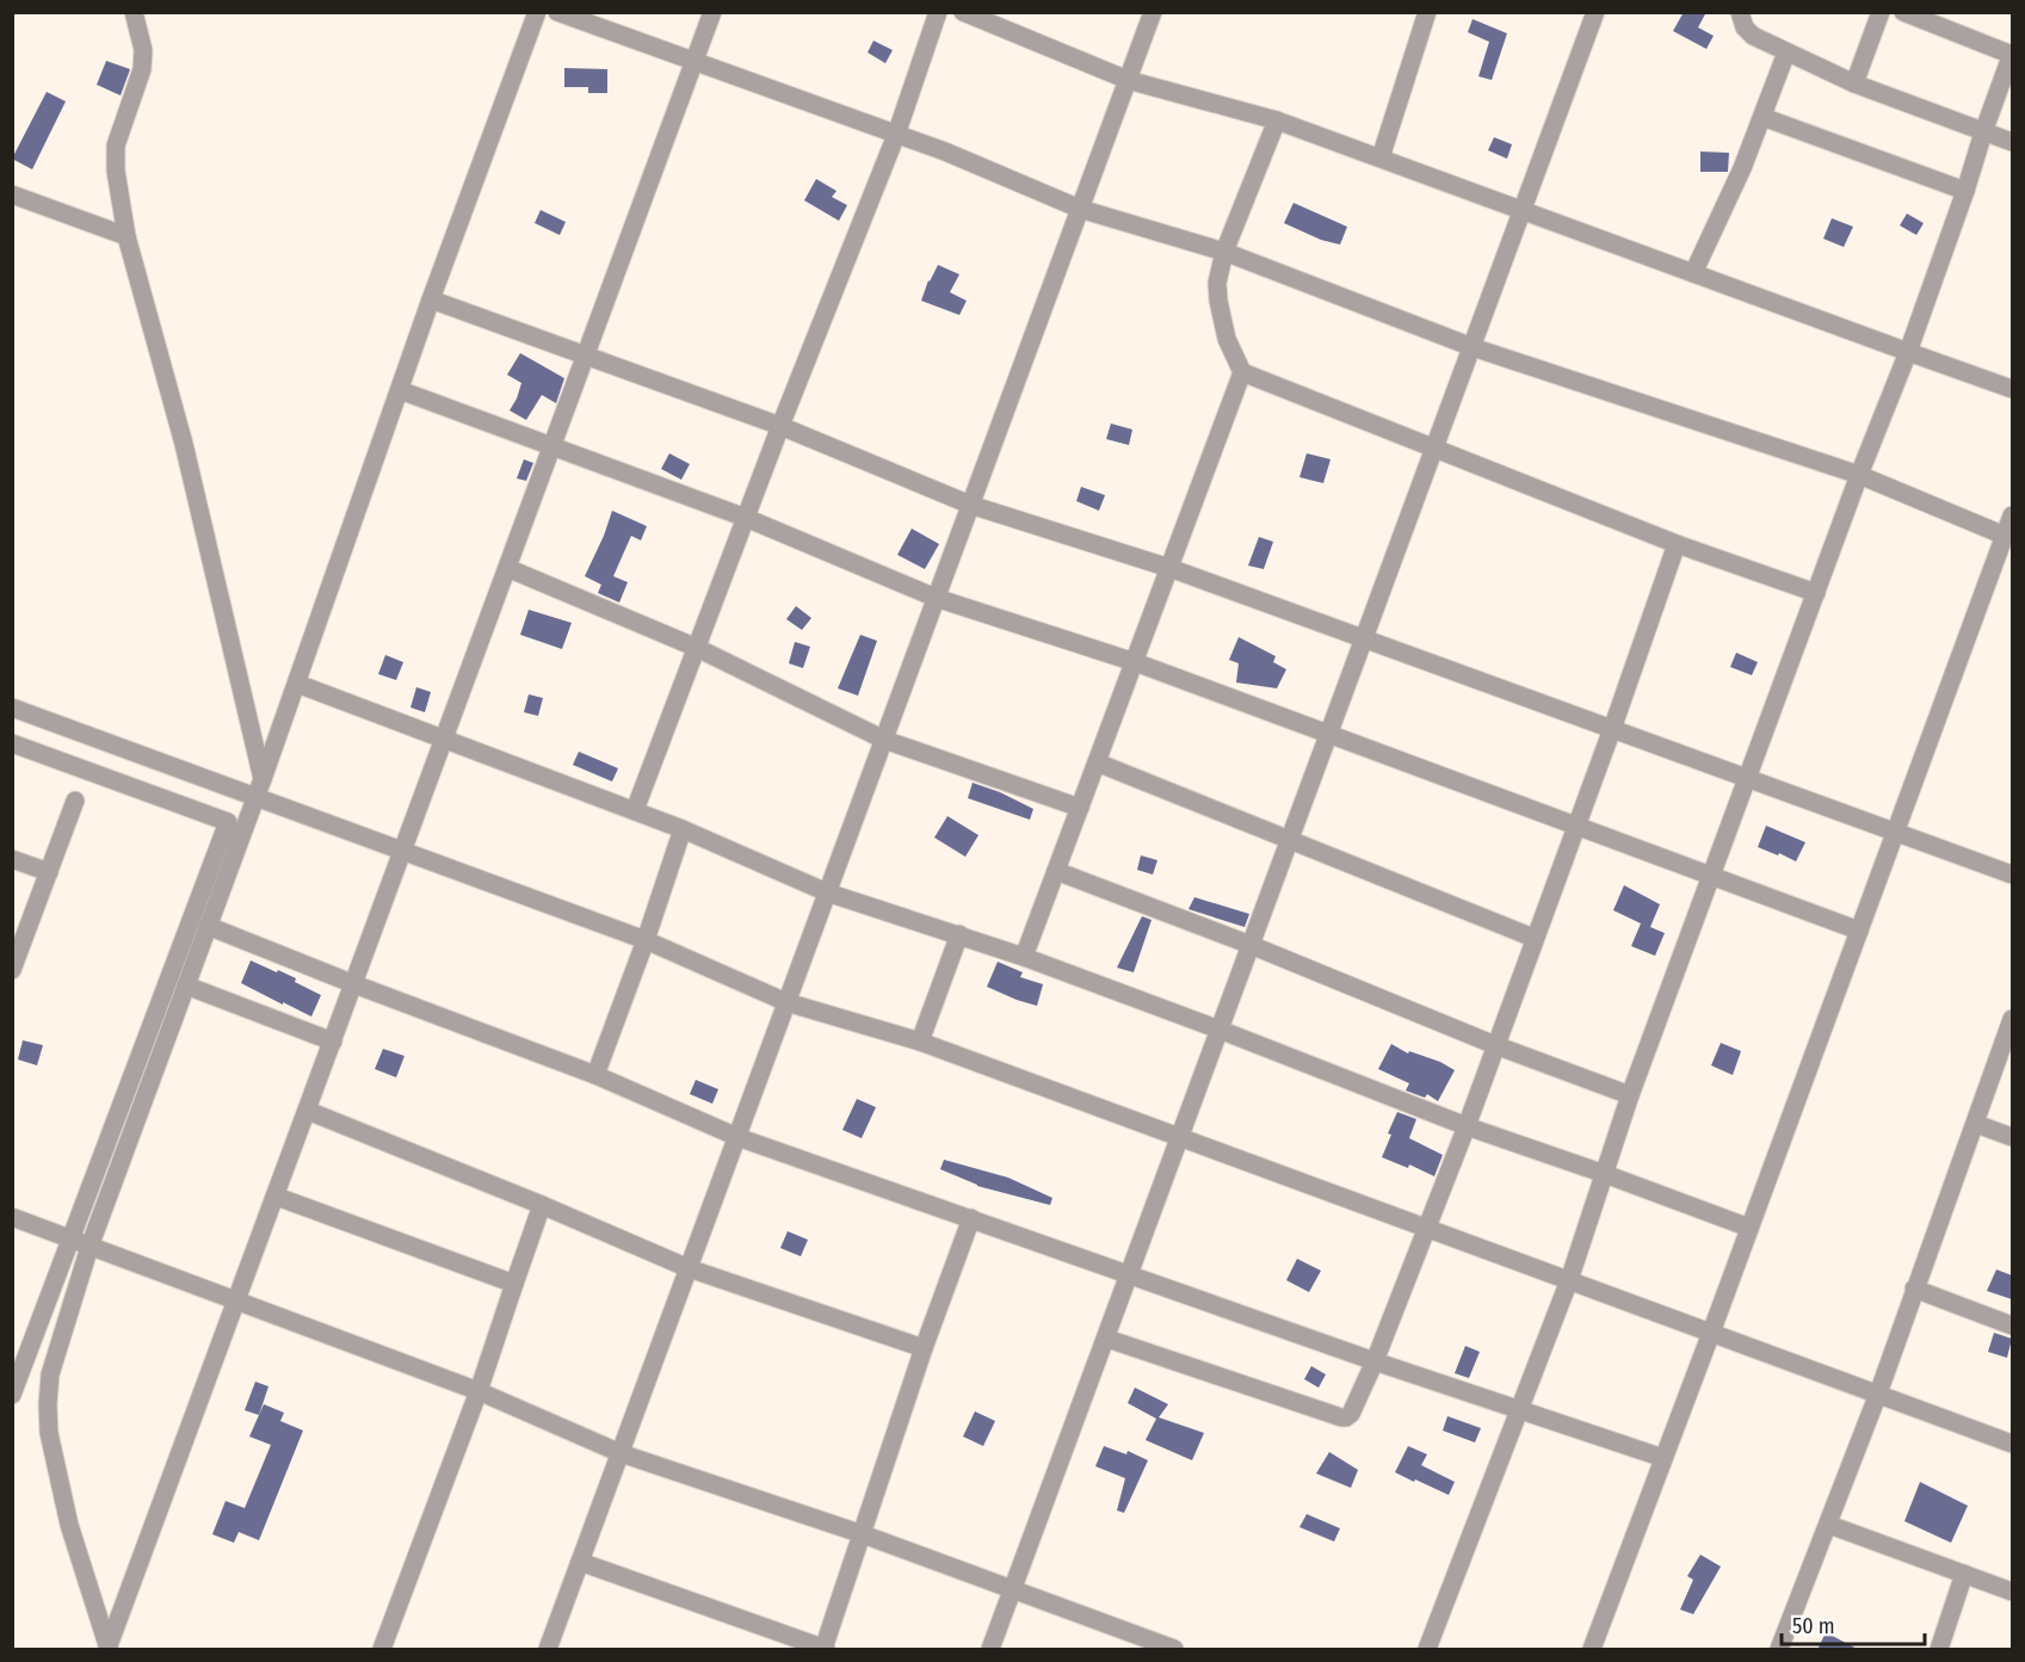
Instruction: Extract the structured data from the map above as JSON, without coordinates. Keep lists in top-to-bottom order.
{
  "scale_bar": "50 m"
}
